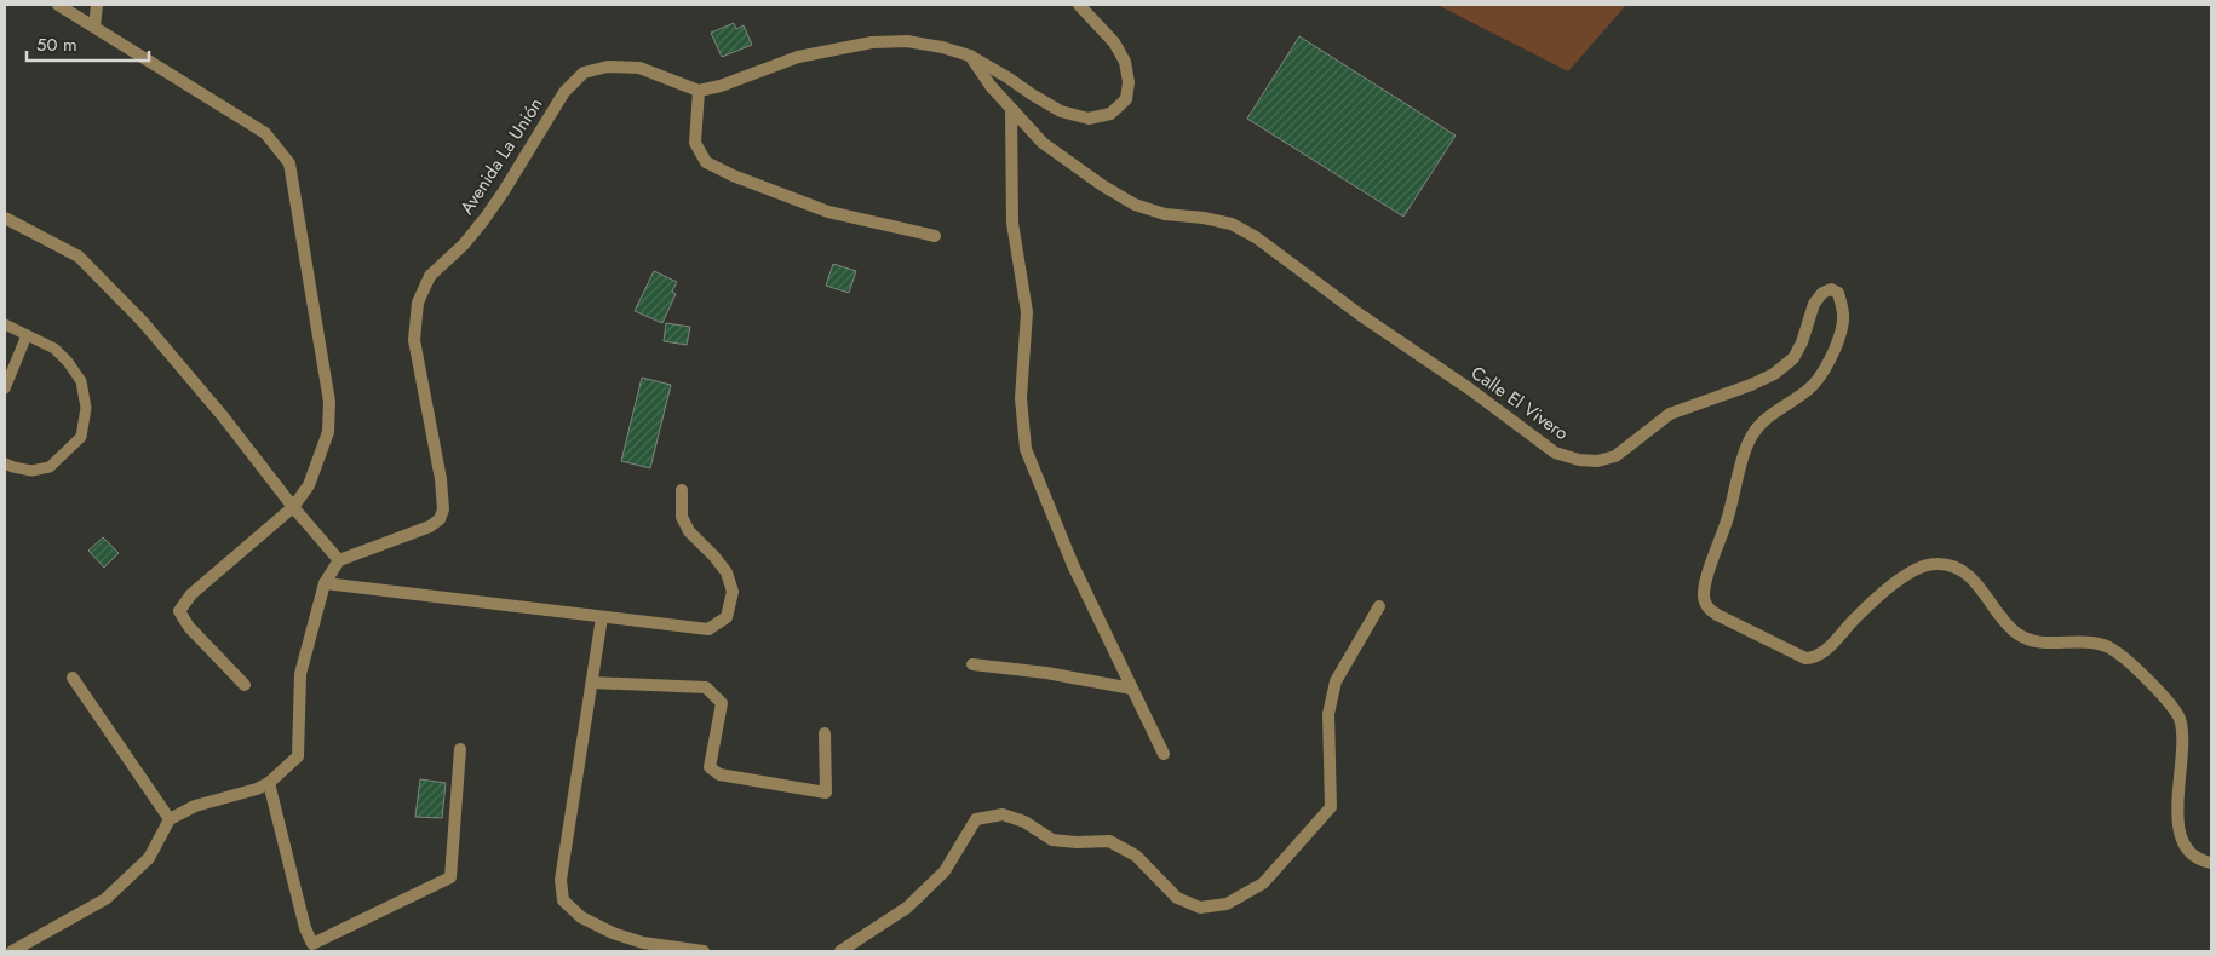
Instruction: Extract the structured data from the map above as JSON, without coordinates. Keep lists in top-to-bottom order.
{
  "streets": {
    "street": ["Avenida La Unión", "Calle El Vivero"]
  },
  "scale_bar": "50 m"
}
